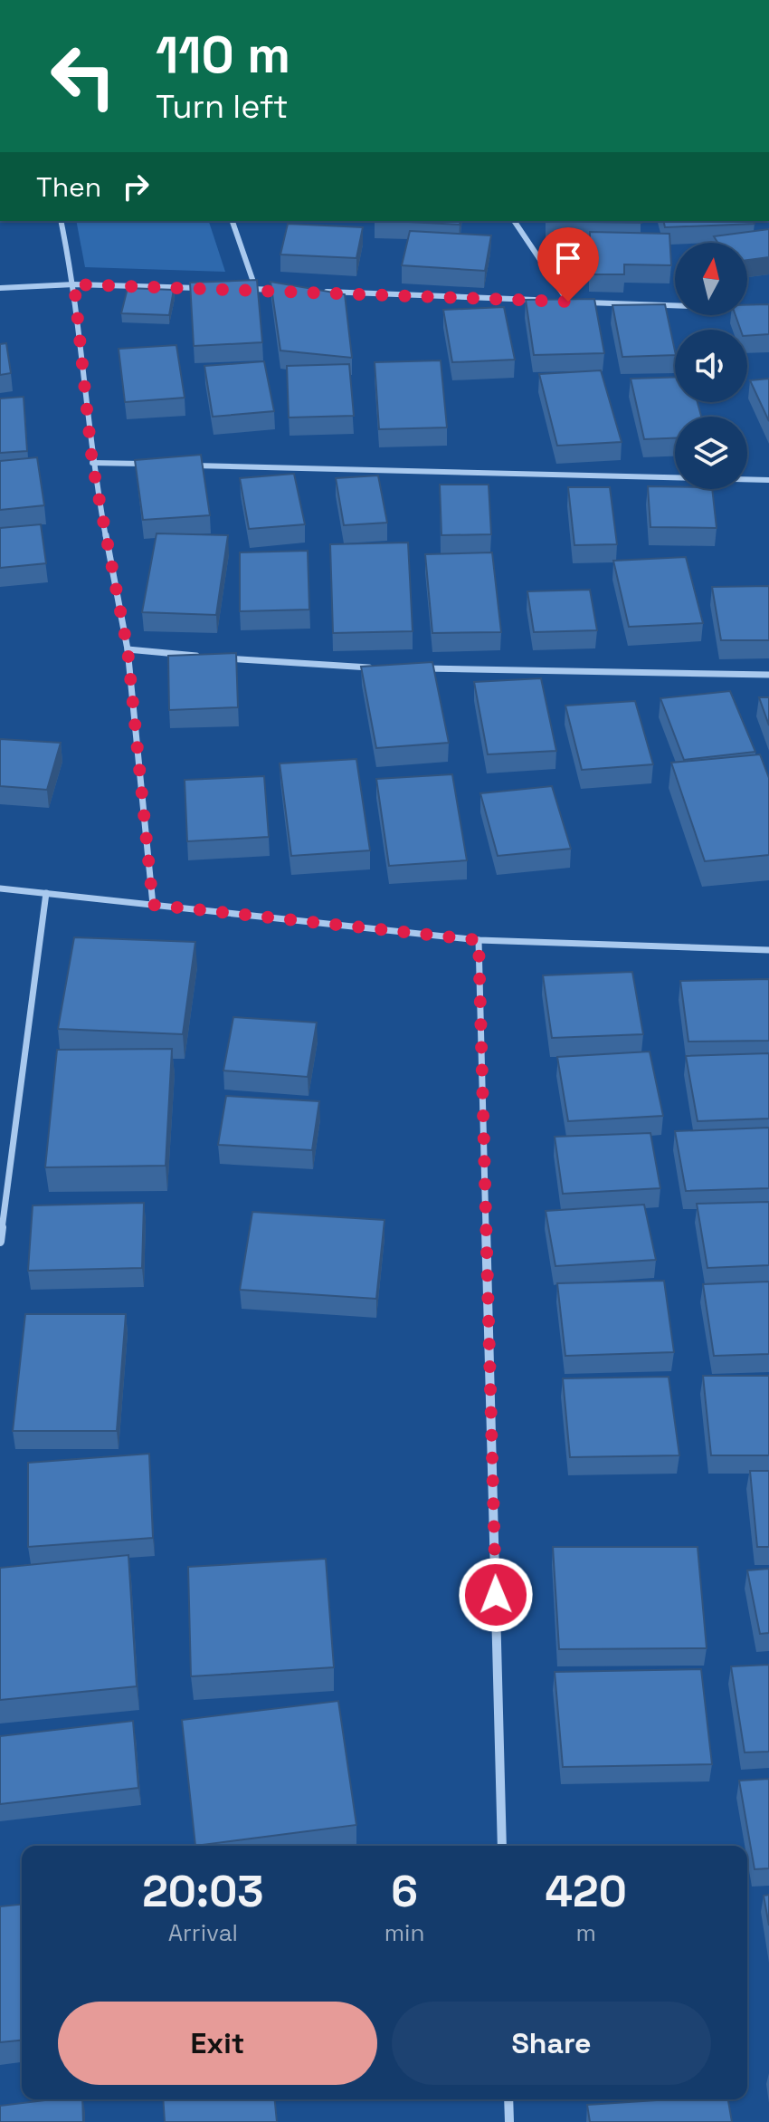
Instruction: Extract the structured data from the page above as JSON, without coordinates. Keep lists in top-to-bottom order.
{
  "north": "top",
  "page": {
    "turn": ["110 m", "Turn left"],
    "then": "Then",
    "eta": [
      "20:03",
      "Arrival",
      "6",
      "min",
      "420",
      "m"
    ],
    "buttons": ["Exit", "Share"]
  }
}
